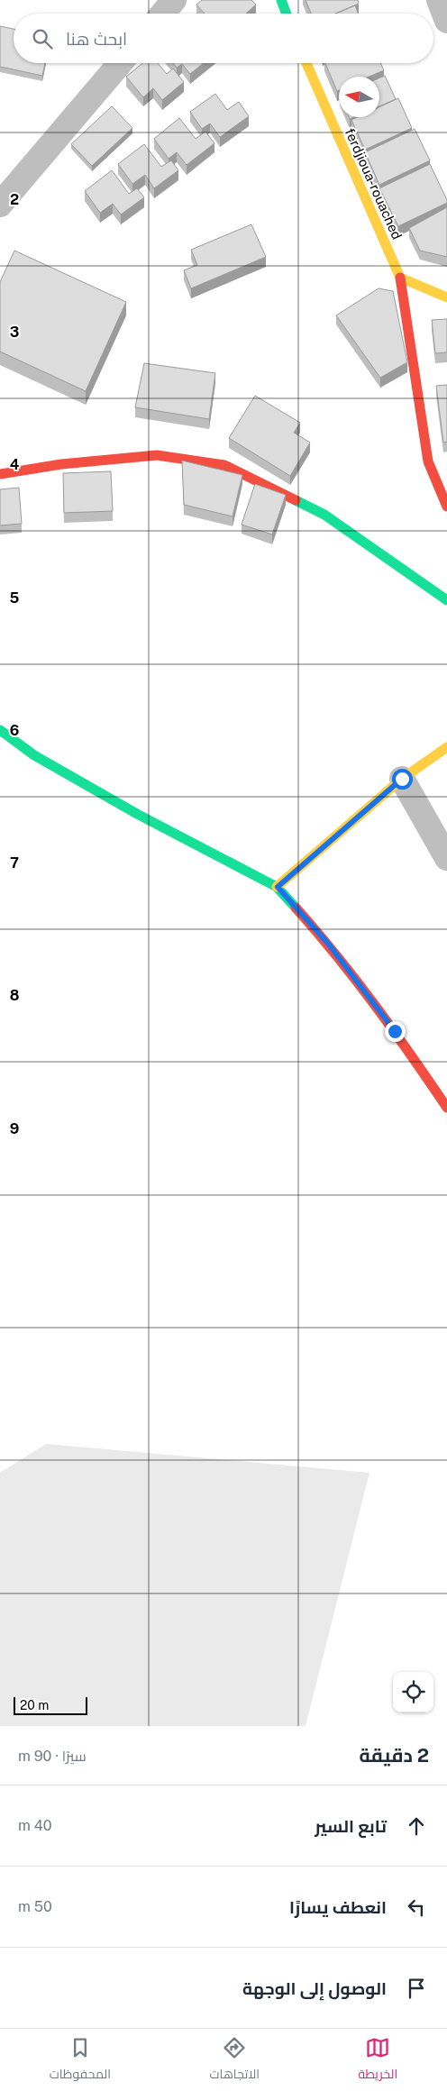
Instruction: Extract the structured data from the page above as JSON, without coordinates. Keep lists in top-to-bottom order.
{
  "streets": {
    "street": ["ferdjioua-rouached"]
  },
  "scale_bar": "20 m",
  "north": "left",
  "page": {
    "search": "ابحث هنا",
    "scale": "20 m",
    "heading": ["2 دقيقة", "سيرًا · 90 m"],
    "list": [
      ["تابع السير", "40 m"],
      ["انعطف يسارًا", "50 m"],
      "الوصول إلى الوجهة"
    ],
    "nav": ["الخريطة", "الاتجاهات", "المحفوظات"]
  },
  "grid": {
    "rows": [
      "2",
      "3",
      "4",
      "5",
      "6",
      "7",
      "8",
      "9"
    ]
  }
}
